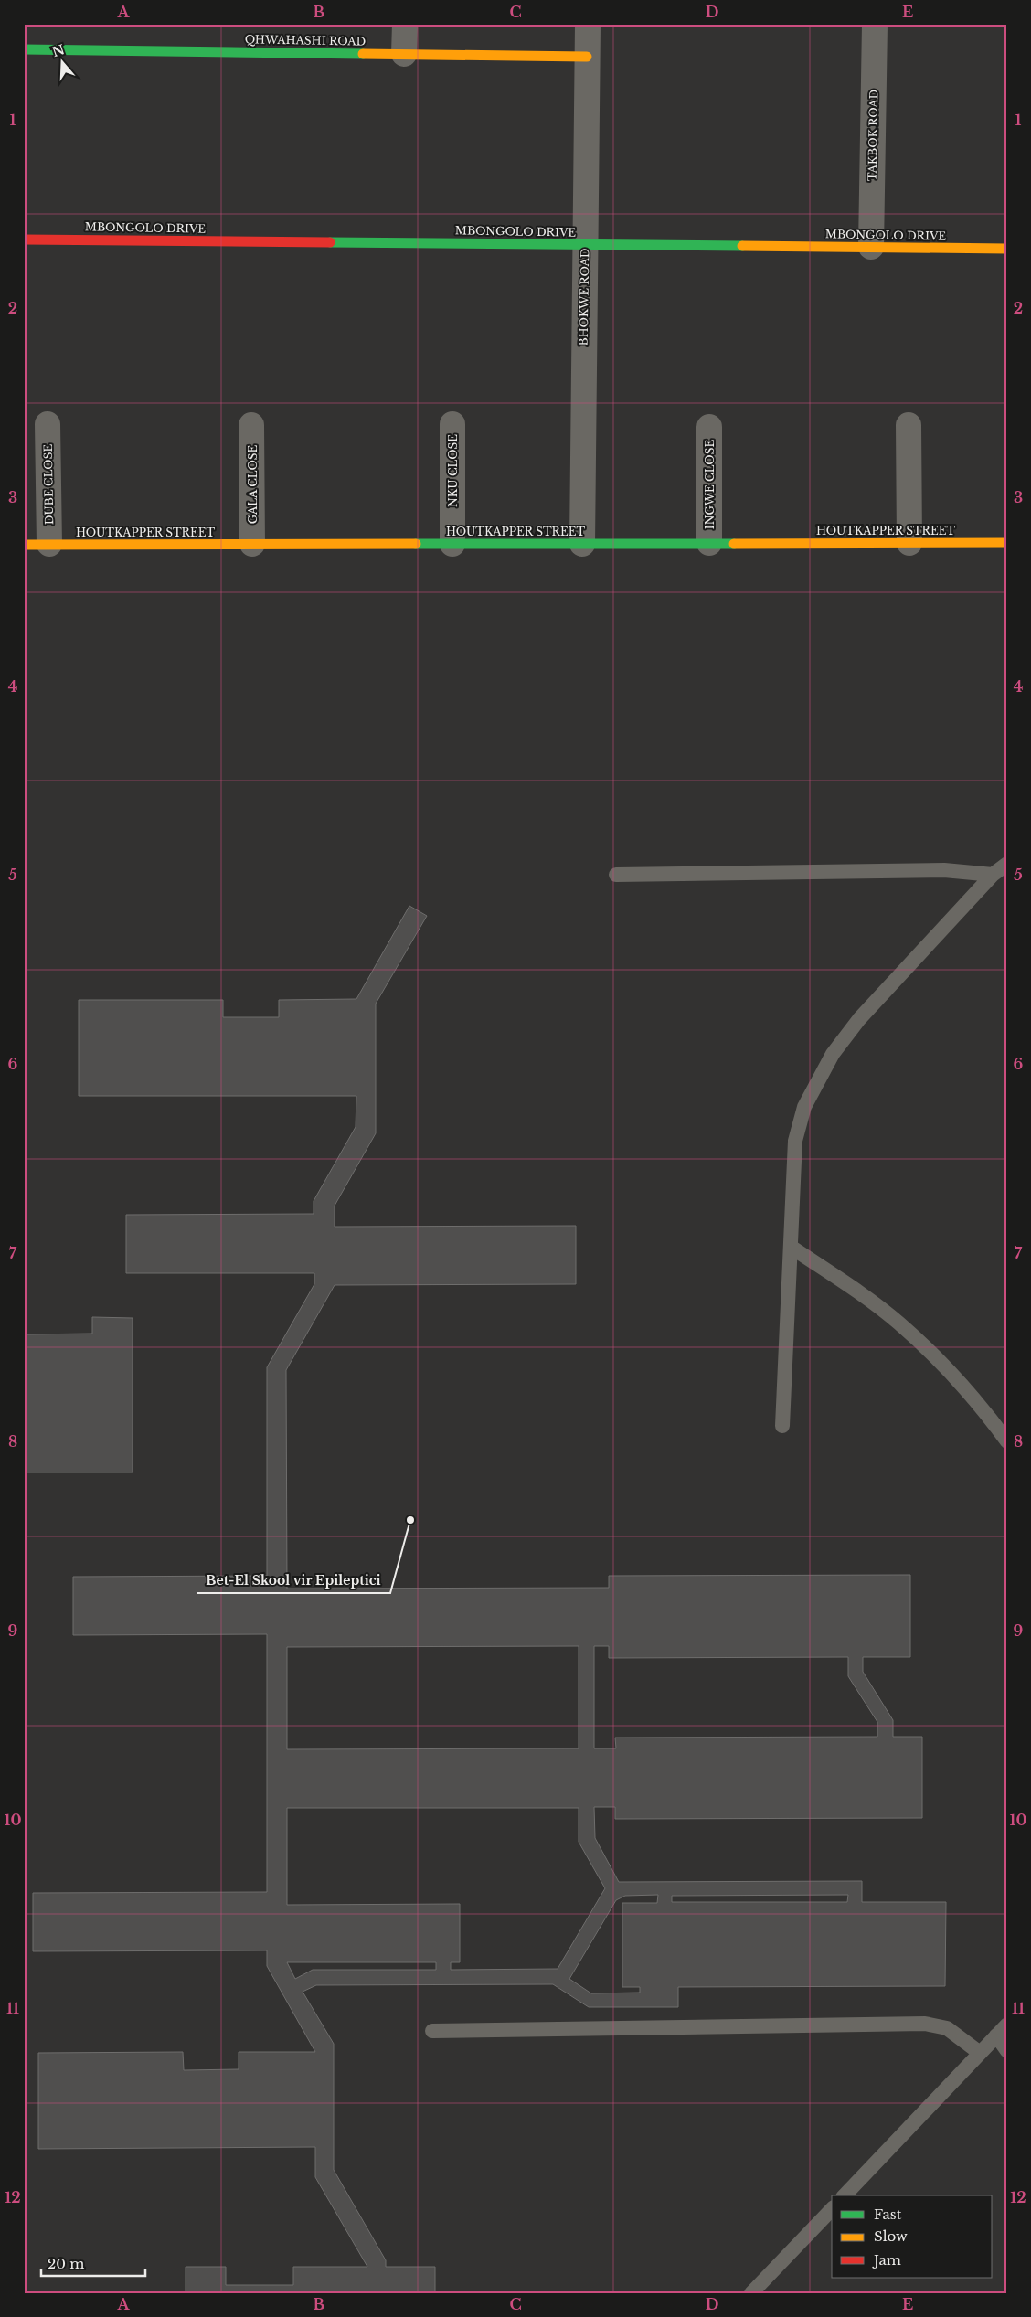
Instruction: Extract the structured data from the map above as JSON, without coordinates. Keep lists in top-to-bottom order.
{
  "streets": {
    "street": [
      "QHWAHASHI ROAD",
      "TAKBOK ROAD",
      "MBONGOLO DRIVE",
      "BHOKWE ROAD",
      "NKU CLOSE",
      "DUBE CLOSE",
      "GALA CLOSE",
      "INGWE CLOSE",
      "HOUTKAPPER STREET"
    ]
  },
  "crossings": [
    ["QHWAHASHI ROAD", "BHOKWE ROAD"],
    ["TAKBOK ROAD", "MBONGOLO DRIVE"],
    ["MBONGOLO DRIVE", "BHOKWE ROAD"],
    ["BHOKWE ROAD", "HOUTKAPPER STREET"],
    ["NKU CLOSE", "HOUTKAPPER STREET"],
    ["DUBE CLOSE", "HOUTKAPPER STREET"],
    ["GALA CLOSE", "HOUTKAPPER STREET"],
    ["INGWE CLOSE", "HOUTKAPPER STREET"]
  ],
  "places": ["Bet-El Skool vir Epileptici"],
  "legend": ["Fast", "Slow", "Jam"],
  "scale_bar": "20 m",
  "north": "top",
  "grid": {
    "columns": [
      "A",
      "B",
      "C",
      "D",
      "E"
    ],
    "rows": [
      "1",
      "2",
      "3",
      "4",
      "5",
      "6",
      "7",
      "8",
      "9",
      "10",
      "11",
      "12"
    ]
  }
}
